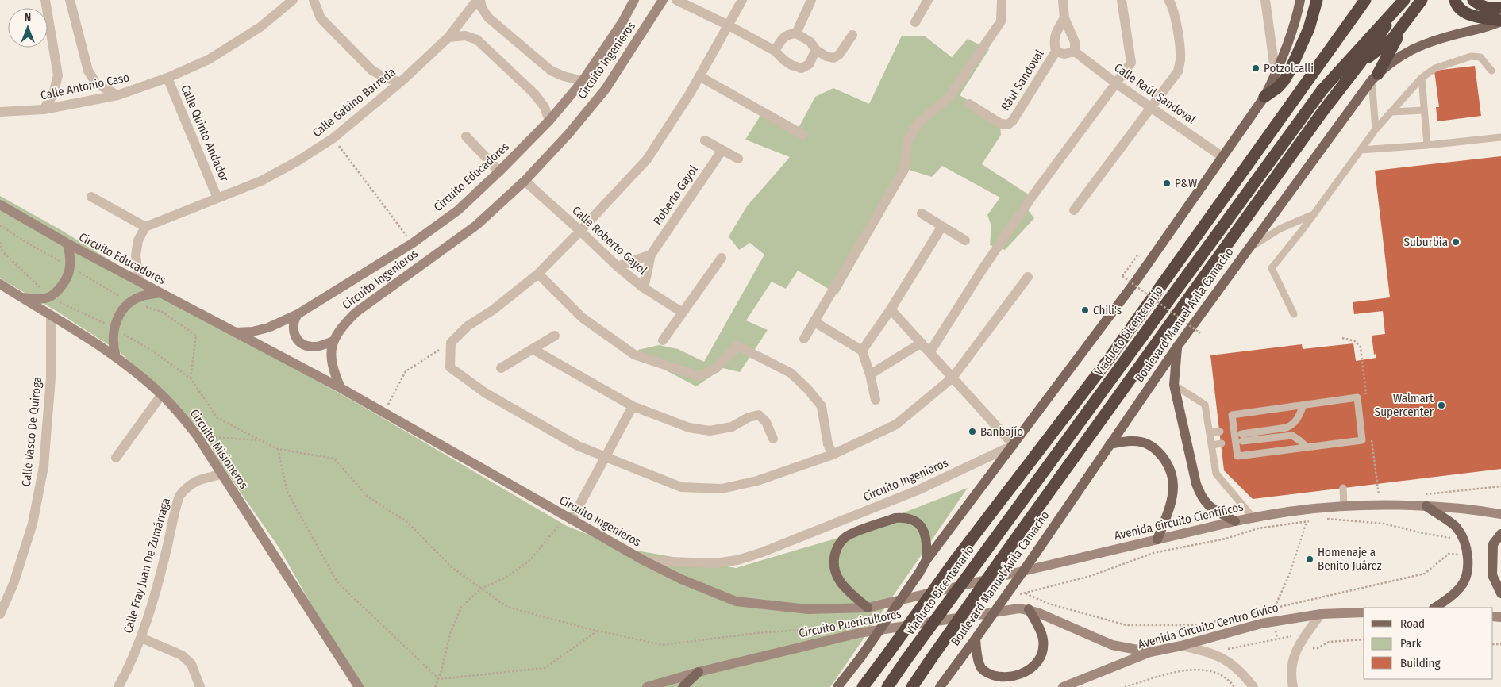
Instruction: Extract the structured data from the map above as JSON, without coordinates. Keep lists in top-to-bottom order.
{
  "streets": {
    "highway": ["Boulevard Manuel Ávila Camacho", "Viaducto Bicentenario"],
    "main road": [
      "Circuito Ingenieros",
      "Circuito Educadores",
      "Circuito Misioneros",
      "Avenida Circuito Científicos",
      "Circuito Puericultores",
      "Avenida Circuito Centro Cívico"
    ],
    "street": [
      "Rául Sandoval",
      "Calle Antonio Caso",
      "Calle Raúl Sandoval",
      "Calle Gabino Barreda",
      "Calle Quinto Andador",
      "Roberto Gayol",
      "Calle Roberto Gayol",
      "Calle Vasco De Quiroga",
      "Calle Fray Juan De Zumárraga"
    ]
  },
  "crossings": [
    ["Circuito Ingenieros", "Circuito Educadores"],
    ["Circuito Ingenieros", "Calle Roberto Gayol"],
    ["Circuito Ingenieros", "Avenida Circuito Científicos"],
    ["Calle Antonio Caso", "Calle Quinto Andador"],
    ["Calle Gabino Barreda", "Calle Quinto Andador"],
    ["Roberto Gayol", "Calle Roberto Gayol"],
    ["Boulevard Manuel Ávila Camacho", "Viaducto Bicentenario"],
    ["Calle Vasco De Quiroga", "Circuito Misioneros"],
    ["Circuito Misioneros", "Calle Fray Juan De Zumárraga"],
    ["Circuito Puericultores", "Avenida Circuito Centro Cívico"]
  ],
  "places": [
    "Potzolcalli",
    "P&W",
    "Suburbia",
    "Chili's",
    "Walmart Supercenter",
    "Banbajío",
    "Homenaje a Benito Juárez"
  ],
  "legend": ["Road", "Park", "Building"],
  "north": "top"
}
